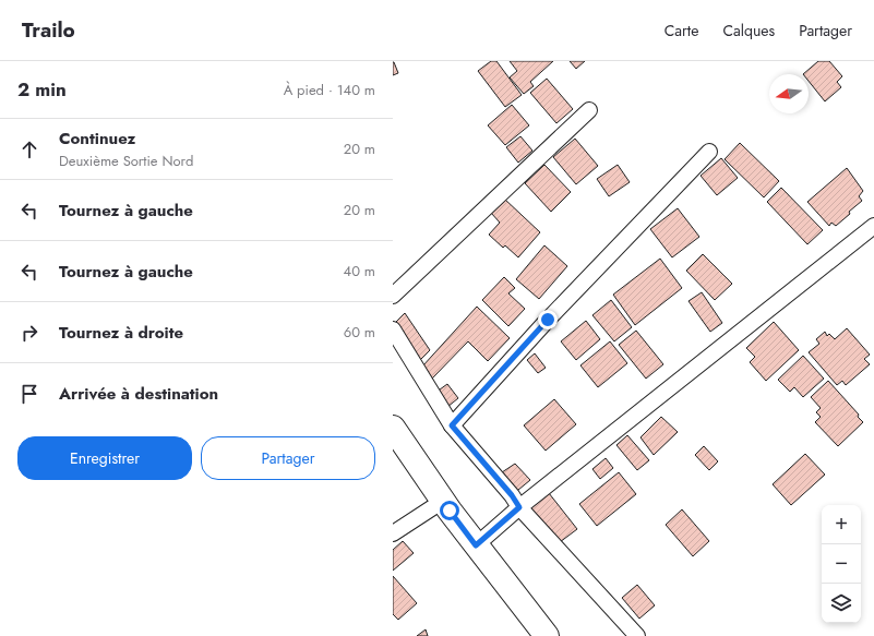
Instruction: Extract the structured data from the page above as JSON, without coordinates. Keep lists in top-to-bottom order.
{
  "north": "left",
  "page": {
    "header": "Trailo",
    "nav": ["Carte", "Calques", "Partager"],
    "heading": ["2 min", "À pied · 140 m"],
    "list": [
      ["Continuez", "Deuxième Sortie Nord", "20 m"],
      ["Tournez à gauche", "20 m"],
      ["Tournez à gauche", "40 m"],
      ["Tournez à droite", "60 m"],
      "Arrivée à destination"
    ],
    "buttons": ["Enregistrer", "Partager"],
    "map_buttons": ["+", "−"]
  }
}
